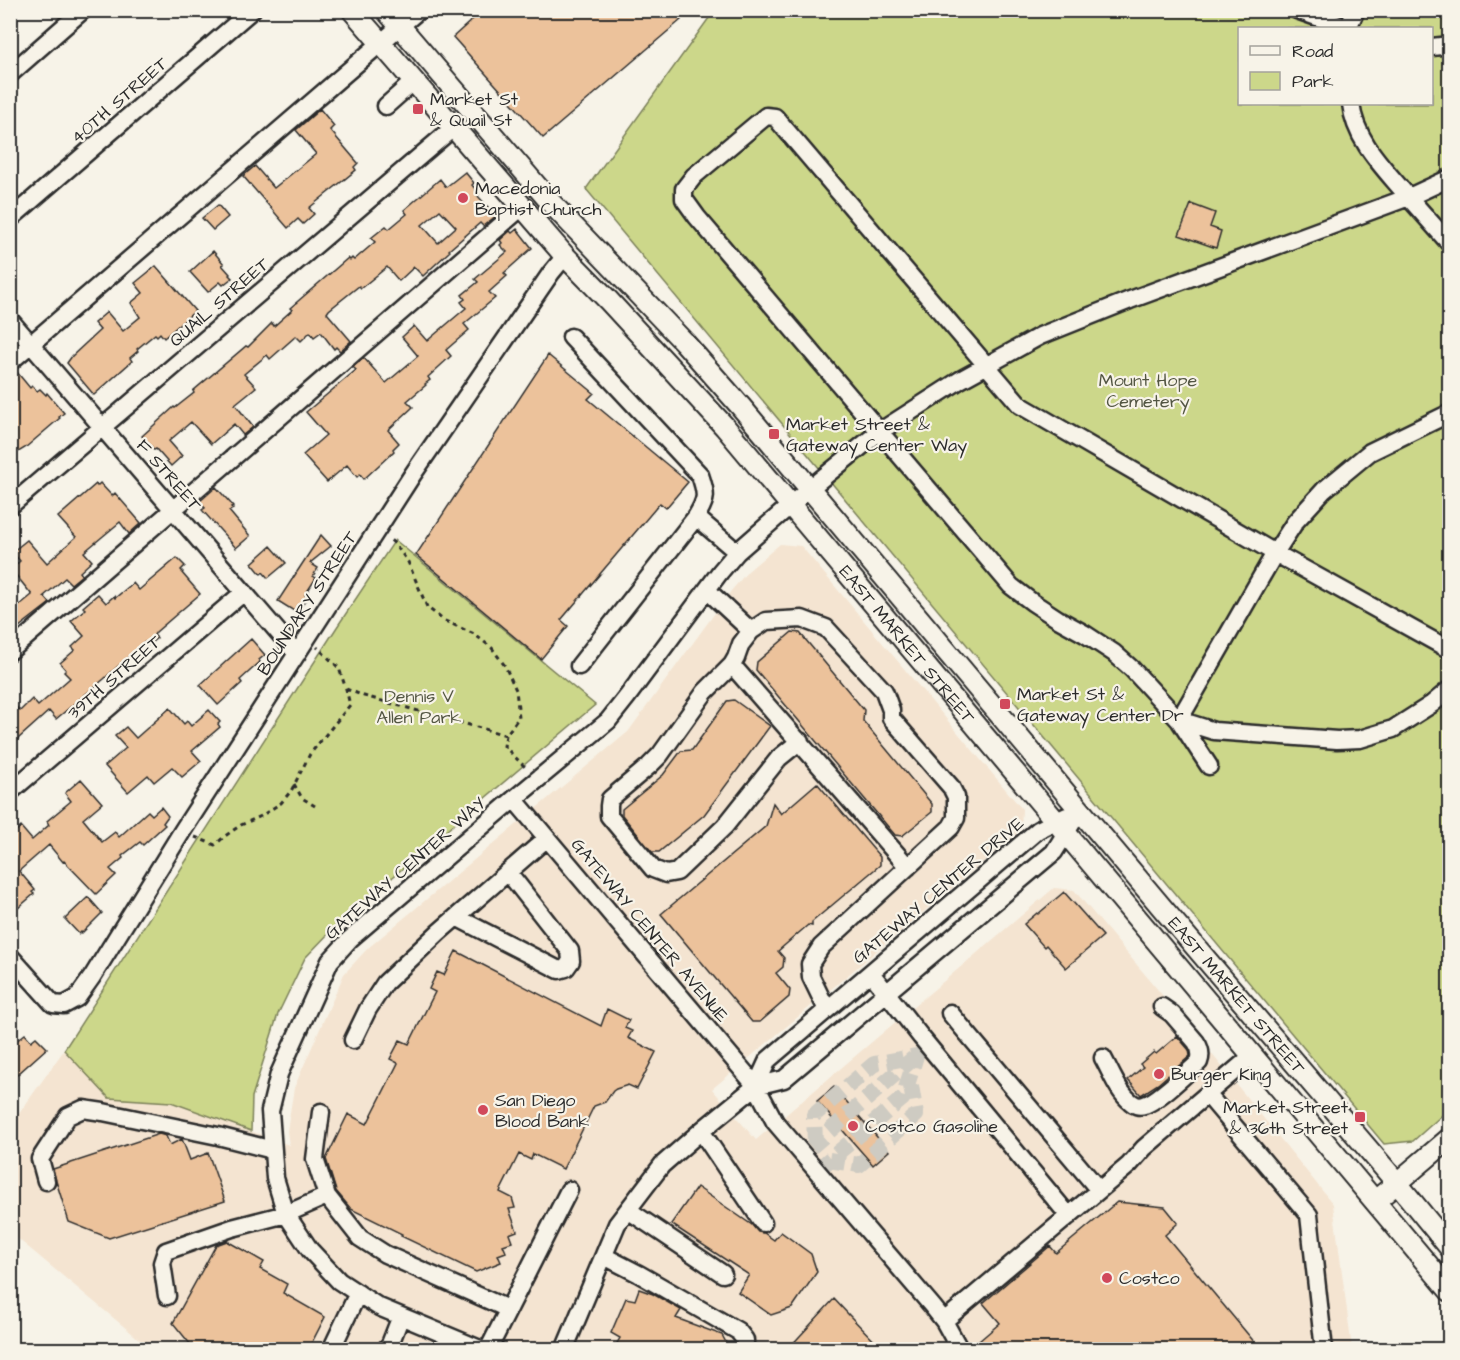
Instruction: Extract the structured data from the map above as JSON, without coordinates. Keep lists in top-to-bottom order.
{
  "streets": {
    "main road": ["EAST MARKET STREET"],
    "street": [
      "40TH STREET",
      "QUAIL STREET",
      "F STREET",
      "BOUNDARY STREET",
      "39TH STREET",
      "GATEWAY CENTER WAY",
      "GATEWAY CENTER DRIVE",
      "GATEWAY CENTER AVENUE"
    ]
  },
  "crossings": [
    ["QUAIL STREET", "F STREET"],
    ["QUAIL STREET", "EAST MARKET STREET"],
    ["F STREET", "BOUNDARY STREET"],
    ["F STREET", "39TH STREET"],
    ["BOUNDARY STREET", "EAST MARKET STREET"],
    ["EAST MARKET STREET", "GATEWAY CENTER WAY"],
    ["EAST MARKET STREET", "GATEWAY CENTER DRIVE"],
    ["GATEWAY CENTER WAY", "GATEWAY CENTER AVENUE"],
    ["GATEWAY CENTER DRIVE", "GATEWAY CENTER AVENUE"]
  ],
  "parks": ["Mount Hope Cemetery", "Dennis V Allen Park"],
  "places": {
    "transit": [
      "Market St & Quail St",
      "Market Street & Gateway Center Way",
      "Market St & Gateway Center Dr",
      "Market Street & 36th Street"
    ],
    "other": [
      "Macedonia Baptist Church",
      "Burger King",
      "San Diego Blood Bank",
      "Costco Gasoline",
      "Costco"
    ]
  },
  "legend": ["Road", "Park"]
}
